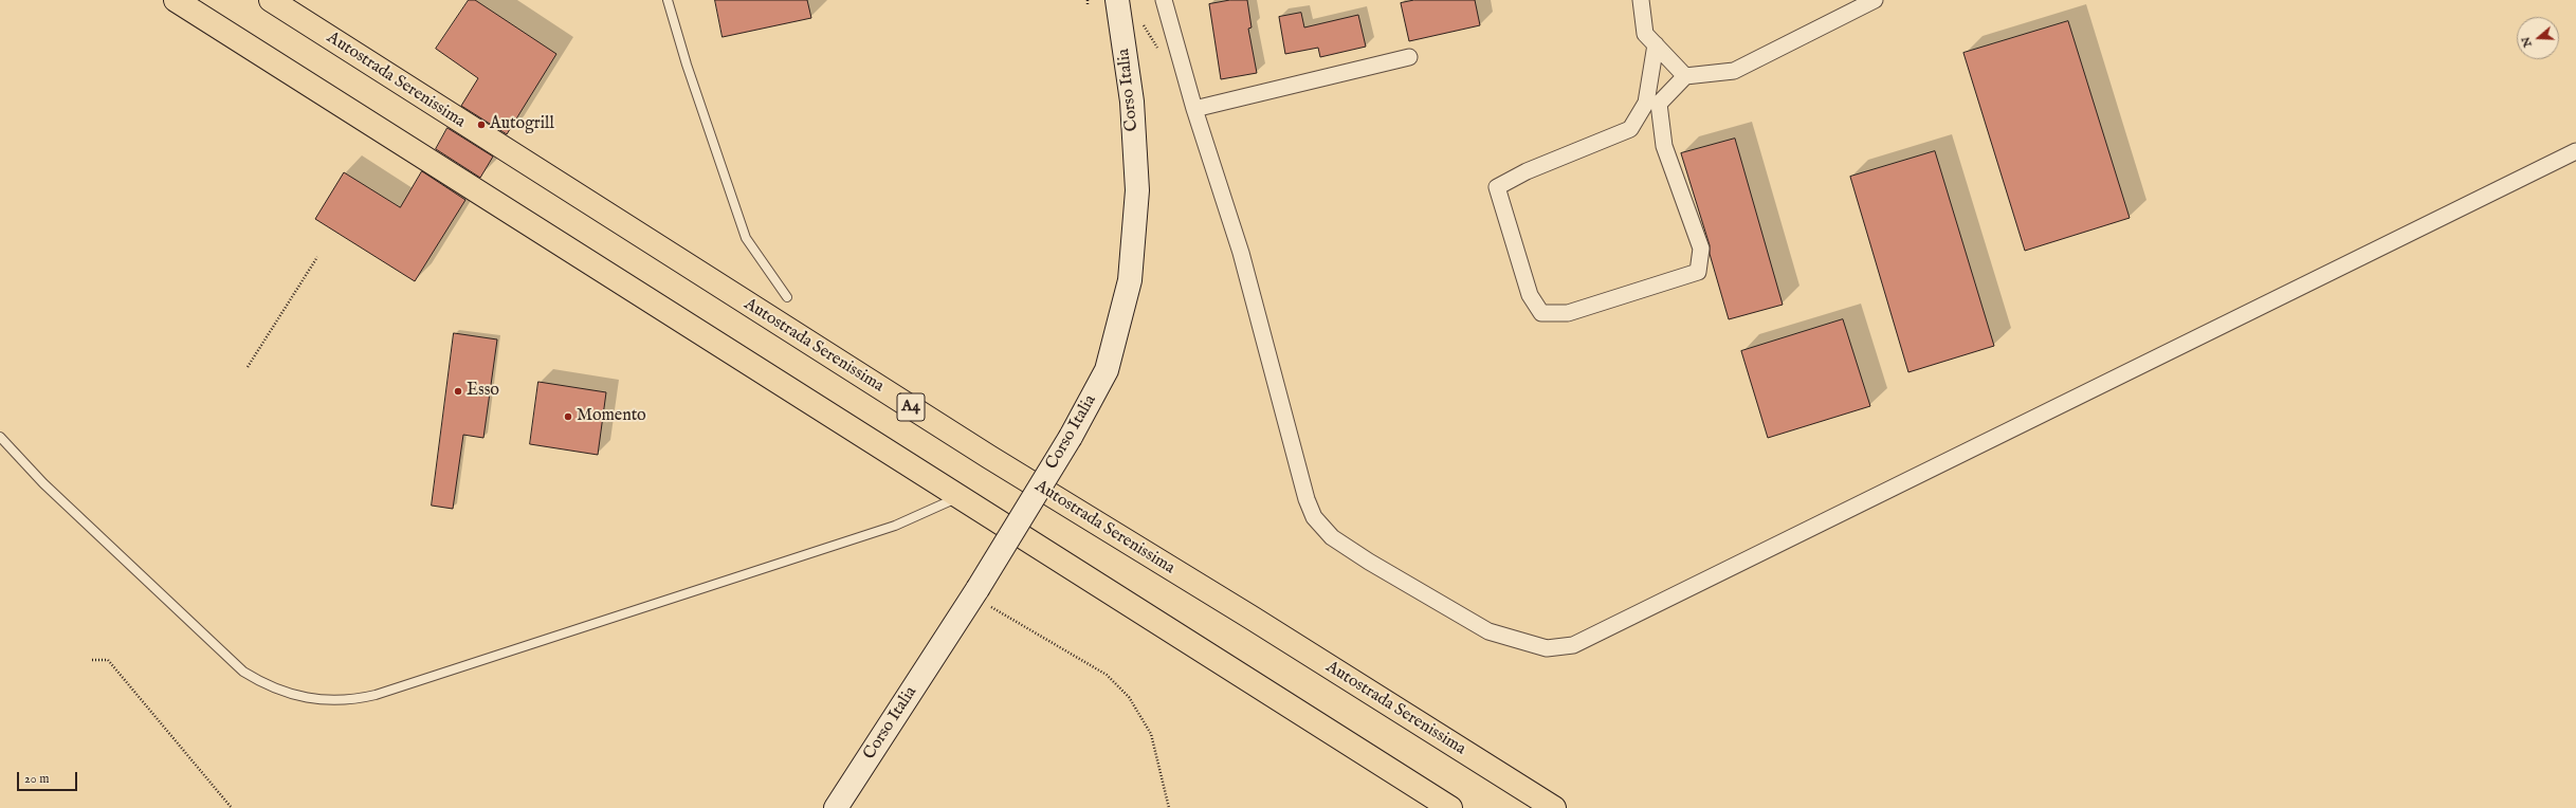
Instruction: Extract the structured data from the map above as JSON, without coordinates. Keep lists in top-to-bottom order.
{
  "streets": {
    "highway": ["Autostrada Serenissima", "A4"],
    "street": ["Corso Italia"]
  },
  "places": ["Autogrill", "Esso", "Momento"],
  "scale_bar": "20 m",
  "north": "left"
}
